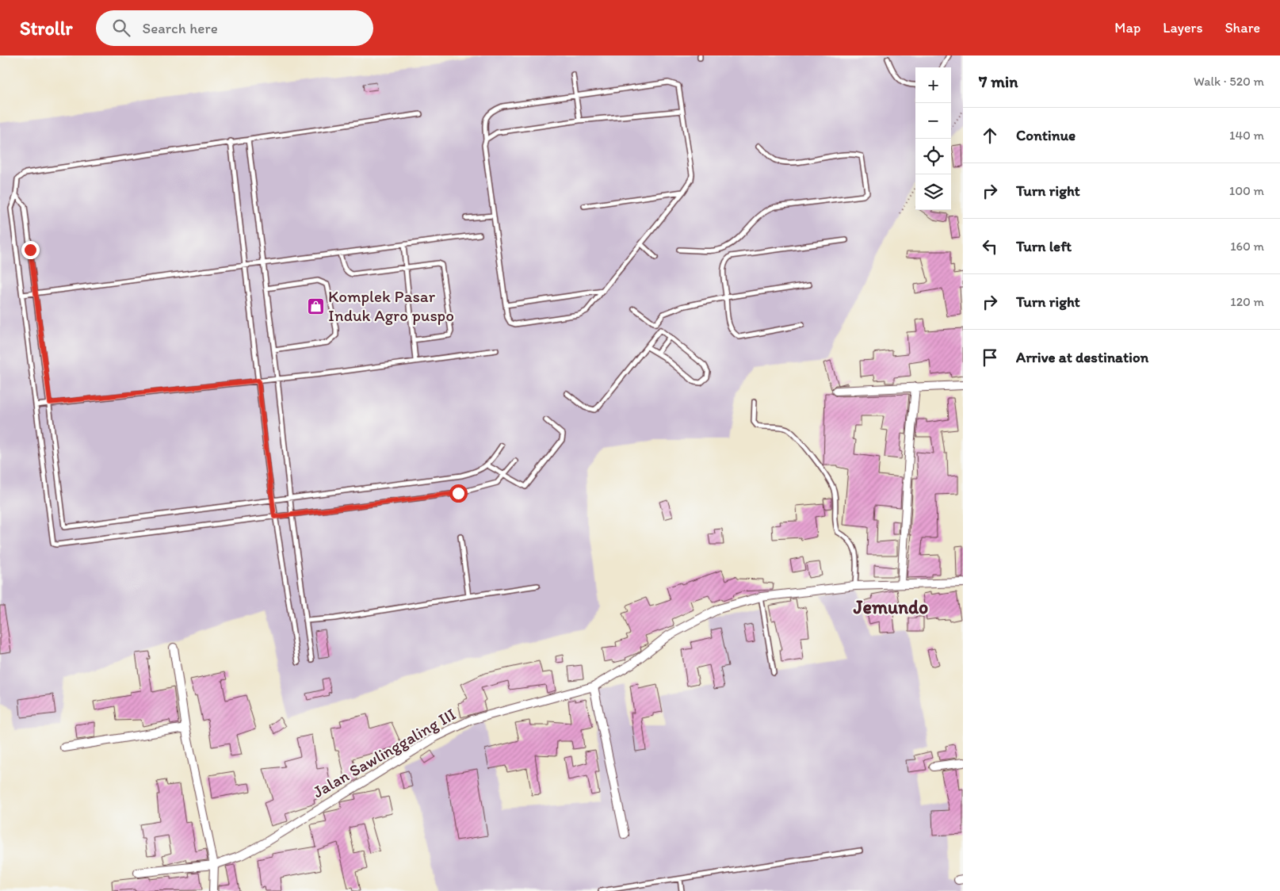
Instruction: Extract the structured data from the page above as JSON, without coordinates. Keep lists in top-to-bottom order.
{
  "streets": {
    "street": ["Jalan Sawlinggaling III"]
  },
  "districts": ["Jemundo"],
  "places": {
    "shop": ["Komplek Pasar Induk Agro puspo"]
  },
  "page": {
    "header": "Strollr",
    "search": "Search here",
    "nav": ["Map", "Layers", "Share"],
    "heading": ["7 min", "Walk · 520 m"],
    "map_buttons": ["+", "−"],
    "list": [
      ["Continue", "140 m"],
      ["Turn right", "100 m"],
      ["Turn left", "160 m"],
      ["Turn right", "120 m"],
      "Arrive at destination"
    ]
  }
}
